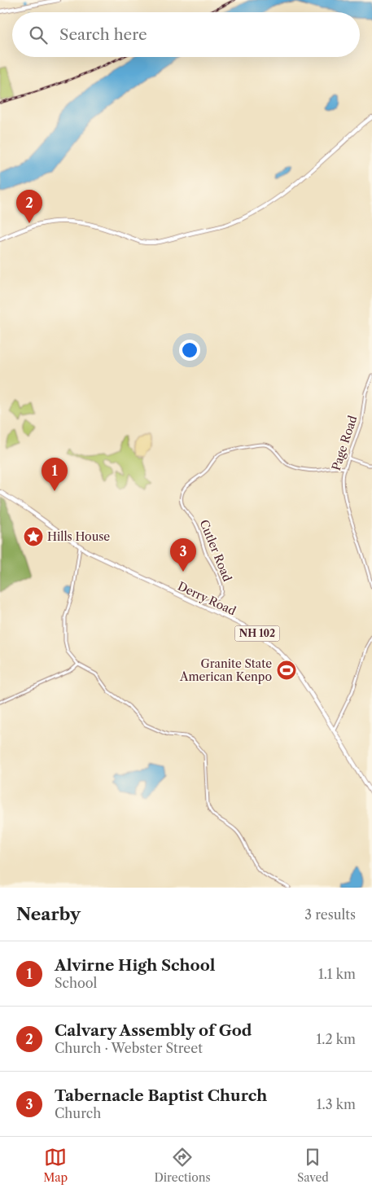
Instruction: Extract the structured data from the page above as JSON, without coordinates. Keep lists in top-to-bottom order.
{
  "streets": {
    "main road": ["Derry Road", "NH 102"],
    "street": ["Page Road", "Cutler Road"]
  },
  "crossings": [
    ["Page Road", "Cutler Road"],
    ["Cutler Road", "Derry Road"]
  ],
  "places": {
    "place": ["Hills House"],
    "sports": ["Granite State American Kenpo"]
  },
  "page": {
    "search": "Search here",
    "pins": ["2", "1", "3"],
    "heading": ["Nearby", "3 results"],
    "list": [
      {
        "mark": "1",
        "name": "Alvirne High School",
        "note": "School",
        "value": "1.1 km"
      },
      {
        "mark": "2",
        "name": "Calvary Assembly of God",
        "note": "Church · Webster Street",
        "value": "1.2 km"
      },
      {
        "mark": "3",
        "name": "Tabernacle Baptist Church",
        "note": "Church",
        "value": "1.3 km"
      }
    ],
    "nav": ["Map", "Directions", "Saved"]
  }
}
